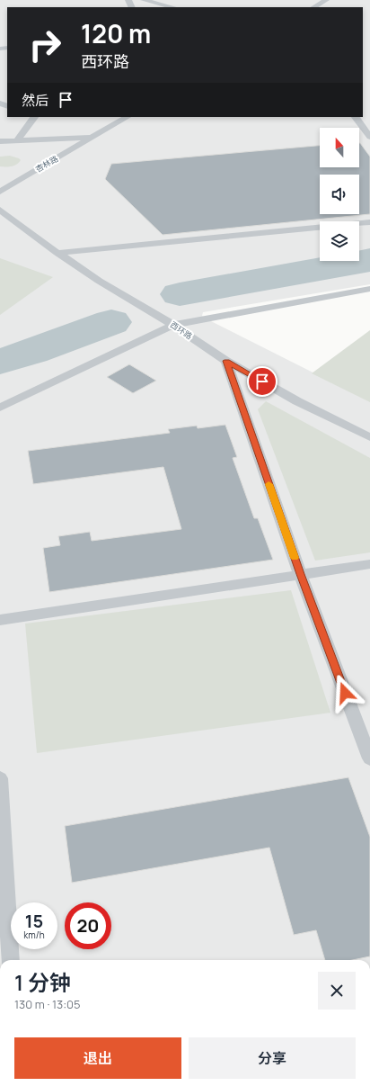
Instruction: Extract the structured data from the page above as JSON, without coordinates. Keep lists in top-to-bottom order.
{
  "streets": {
    "lane": ["杏林路", "西环路"]
  },
  "north": "top",
  "page": {
    "turn": ["120 m", "西环路"],
    "then": "然后",
    "speed": "15 km/h",
    "limit": "20",
    "heading": ["1 分钟", "130 m · 13:05"],
    "buttons": ["退出", "分享"]
  }
}
